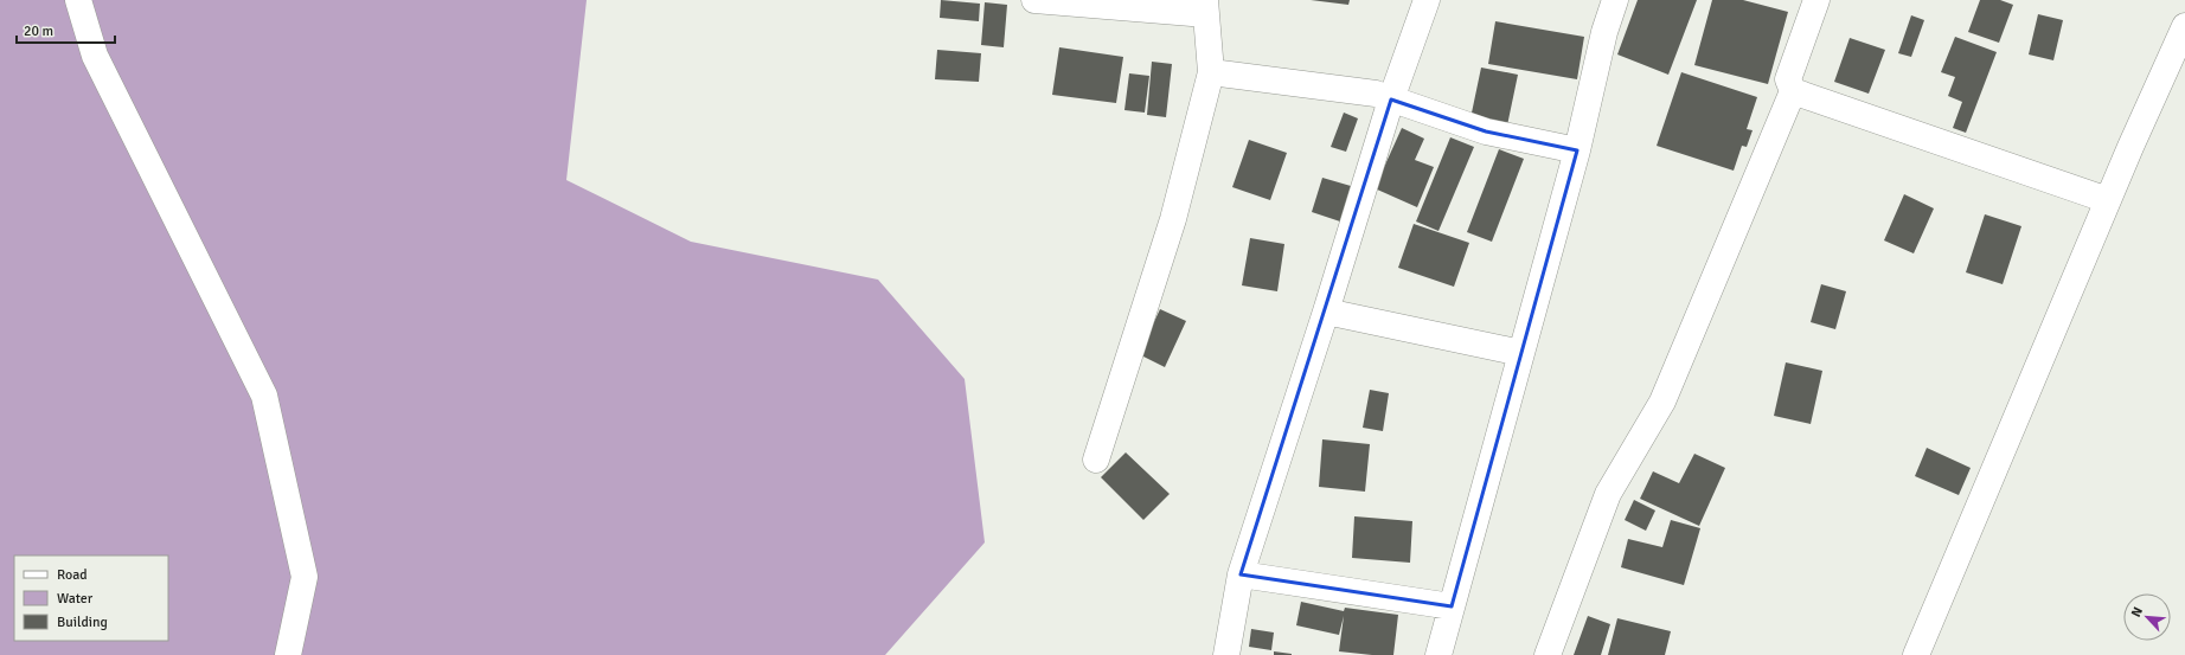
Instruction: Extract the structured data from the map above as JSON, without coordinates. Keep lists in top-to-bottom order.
{
  "legend": ["Road", "Water", "Building"],
  "scale_bar": "20 m",
  "north": "top left"
}
